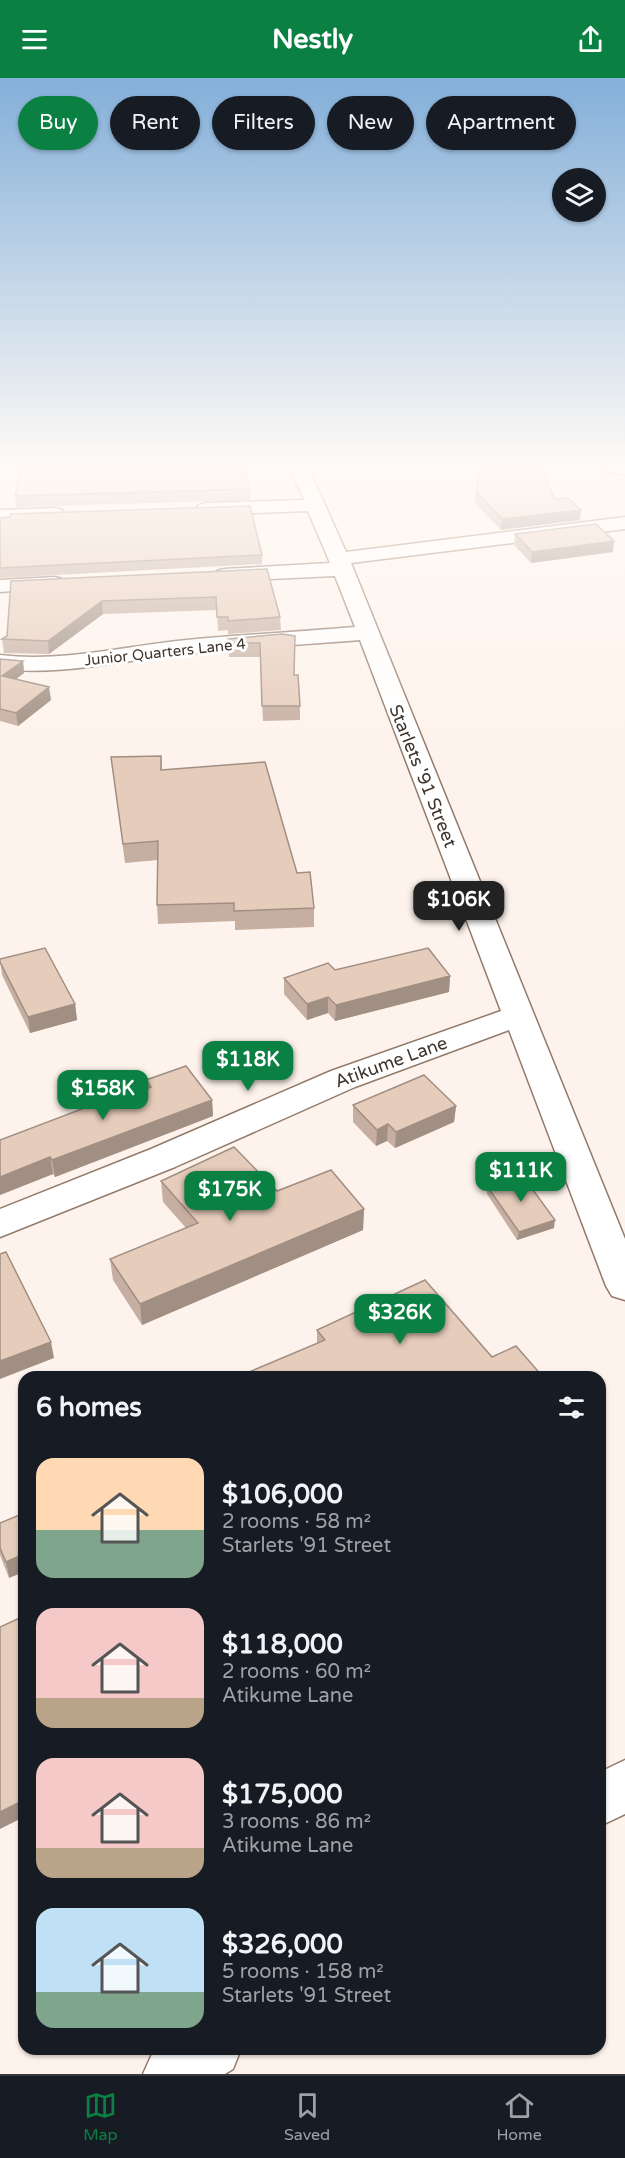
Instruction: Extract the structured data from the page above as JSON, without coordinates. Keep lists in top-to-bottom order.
{
  "streets": {
    "street": ["Junior Quarters Lane 4", "Starlets '91 Street", "Atikume Lane"]
  },
  "crossings": [
    ["Junior Quarters Lane 4", "Starlets '91 Street"],
    ["Starlets '91 Street", "Atikume Lane"]
  ],
  "page": {
    "header": "Nestly",
    "chip": [
      "Buy",
      "Rent",
      "Filters",
      "New",
      "Apartment"
    ],
    "price": [
      "$106K",
      "$118K",
      "$158K",
      "$111K",
      "$175K",
      "$326K"
    ],
    "heading": "6 homes",
    "list": [
      {
        "name": "$106,000",
        "note": "2 rooms · 58 m² · Starlets '91 Street"
      },
      {
        "name": "$118,000",
        "note": "2 rooms · 60 m² · Atikume Lane"
      },
      {
        "name": "$175,000",
        "note": "3 rooms · 86 m² · Atikume Lane"
      },
      {
        "name": "$326,000",
        "note": "5 rooms · 158 m² · Starlets '91 Street"
      }
    ],
    "tabs": ["Map", "Saved", "Home"]
  }
}
